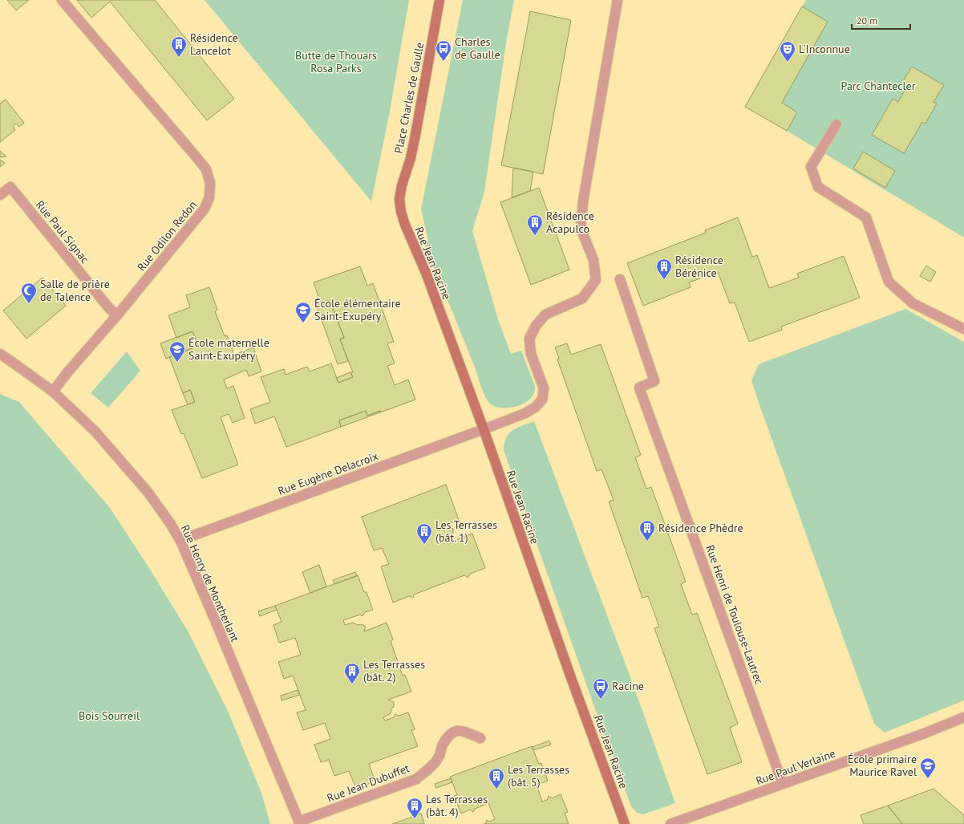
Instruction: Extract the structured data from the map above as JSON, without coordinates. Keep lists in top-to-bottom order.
{
  "streets": {
    "street": [
      "Place Charles de Gaulle",
      "Rue Paul Signac",
      "Rue Odilon Redon",
      "Rue Jean Racine",
      "Rue Eugène Delacroix",
      "Rue Henry de Montherlant",
      "Rue Henri de Toulouse-Lautrec",
      "Rue Paul Verlaine",
      "Rue Jean Dubuffet"
    ]
  },
  "crossings": [
    ["Place Charles de Gaulle", "Rue Jean Racine"],
    ["Rue Paul Signac", "Rue Odilon Redon"],
    ["Rue Odilon Redon", "Rue Henry de Montherlant"],
    ["Rue Jean Racine", "Rue Eugène Delacroix"],
    ["Rue Eugène Delacroix", "Rue Henry de Montherlant"],
    ["Rue Henry de Montherlant", "Rue Jean Dubuffet"],
    ["Rue Henri de Toulouse-Lautrec", "Rue Paul Verlaine"]
  ],
  "parks": ["Butte de Thouars Rosa Parks", "Parc Chantecler", "Bois Sourreil"],
  "places": {
    "building": [
      "Résidence Lancelot",
      "Résidence Acapulco",
      "Résidence Bérénice",
      "Résidence Phèdre",
      "Les Terrasses (bât. 1)",
      "Les Terrasses (bât. 2)",
      "Les Terrasses (bât. 5)",
      "Les Terrasses (bât. 4)"
    ],
    "bus stop": ["Charles de Gaulle", "Racine"],
    "theatre": ["L'Inconnue"],
    "mosque": ["Salle de prière de Talence"],
    "school or university": ["École élémentaire Saint-Exupéry", "École maternelle Saint-Exupéry", "École primaire Maurice Ravel"]
  },
  "scale_bar": "20 m"
}
